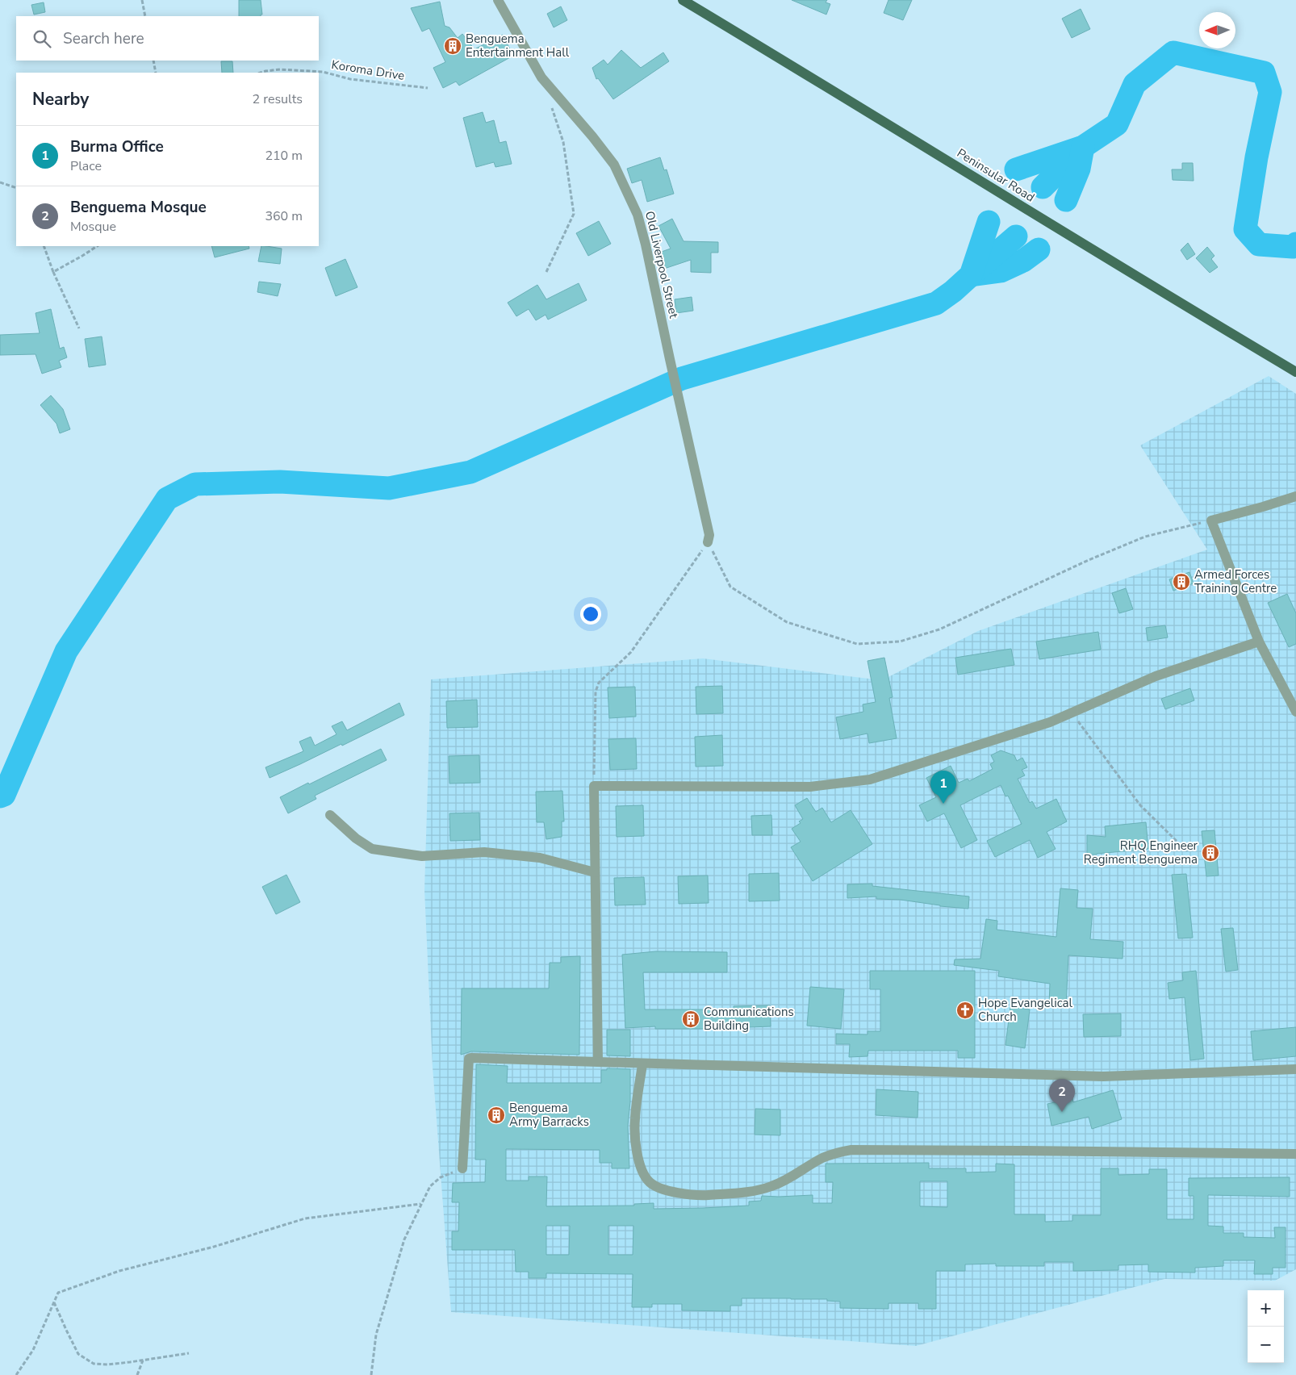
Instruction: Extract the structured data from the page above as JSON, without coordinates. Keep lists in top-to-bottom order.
{
  "streets": {
    "main road": ["Peninsular Road"],
    "street": ["Old Liverpool Street"],
    "path": ["Koroma Drive"]
  },
  "places": {
    "building": [
      "Benguema Entertainment Hall",
      "Armed Forces Training Centre",
      "RHQ Engineer Regiment Benguema",
      "Communications Building",
      "Benguema Army Barracks"
    ],
    "church": ["Hope Evangelical Church"]
  },
  "north": "left",
  "page": {
    "search": "Search here",
    "heading": ["Nearby", "2 results"],
    "list": [
      {
        "mark": "1",
        "name": "Burma Office",
        "note": "Place",
        "value": "210 m"
      },
      {
        "mark": "2",
        "name": "Benguema Mosque",
        "note": "Mosque",
        "value": "360 m"
      }
    ],
    "pins": ["1", "2"],
    "map_buttons": ["+", "−"]
  }
}
